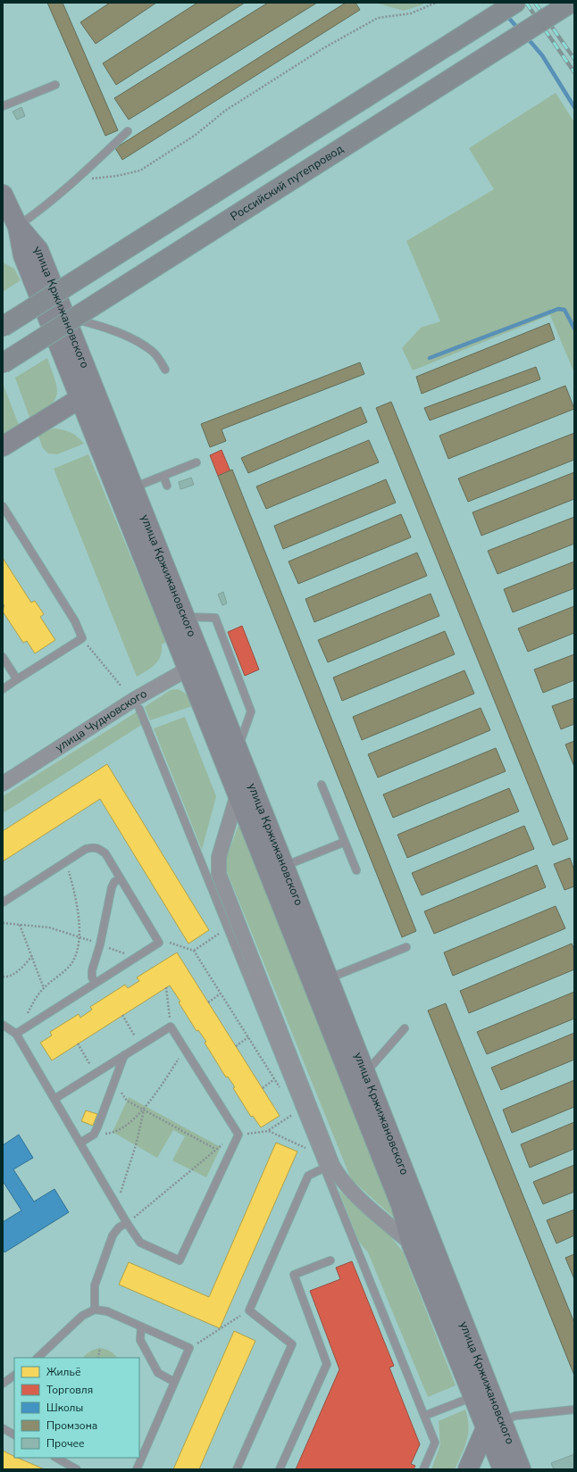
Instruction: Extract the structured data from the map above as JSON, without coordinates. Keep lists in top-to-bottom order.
{
  "streets": {
    "main road": ["Российский путепровод"],
    "street": ["улица Кржижановского", "улица Чудновского"]
  },
  "crossings": [
    ["улица Кржижановского", "улица Чудновского"]
  ],
  "legend": [
    "Жильё",
    "Торговля",
    "Школы",
    "Промзона",
    "Прочее"
  ]
}
